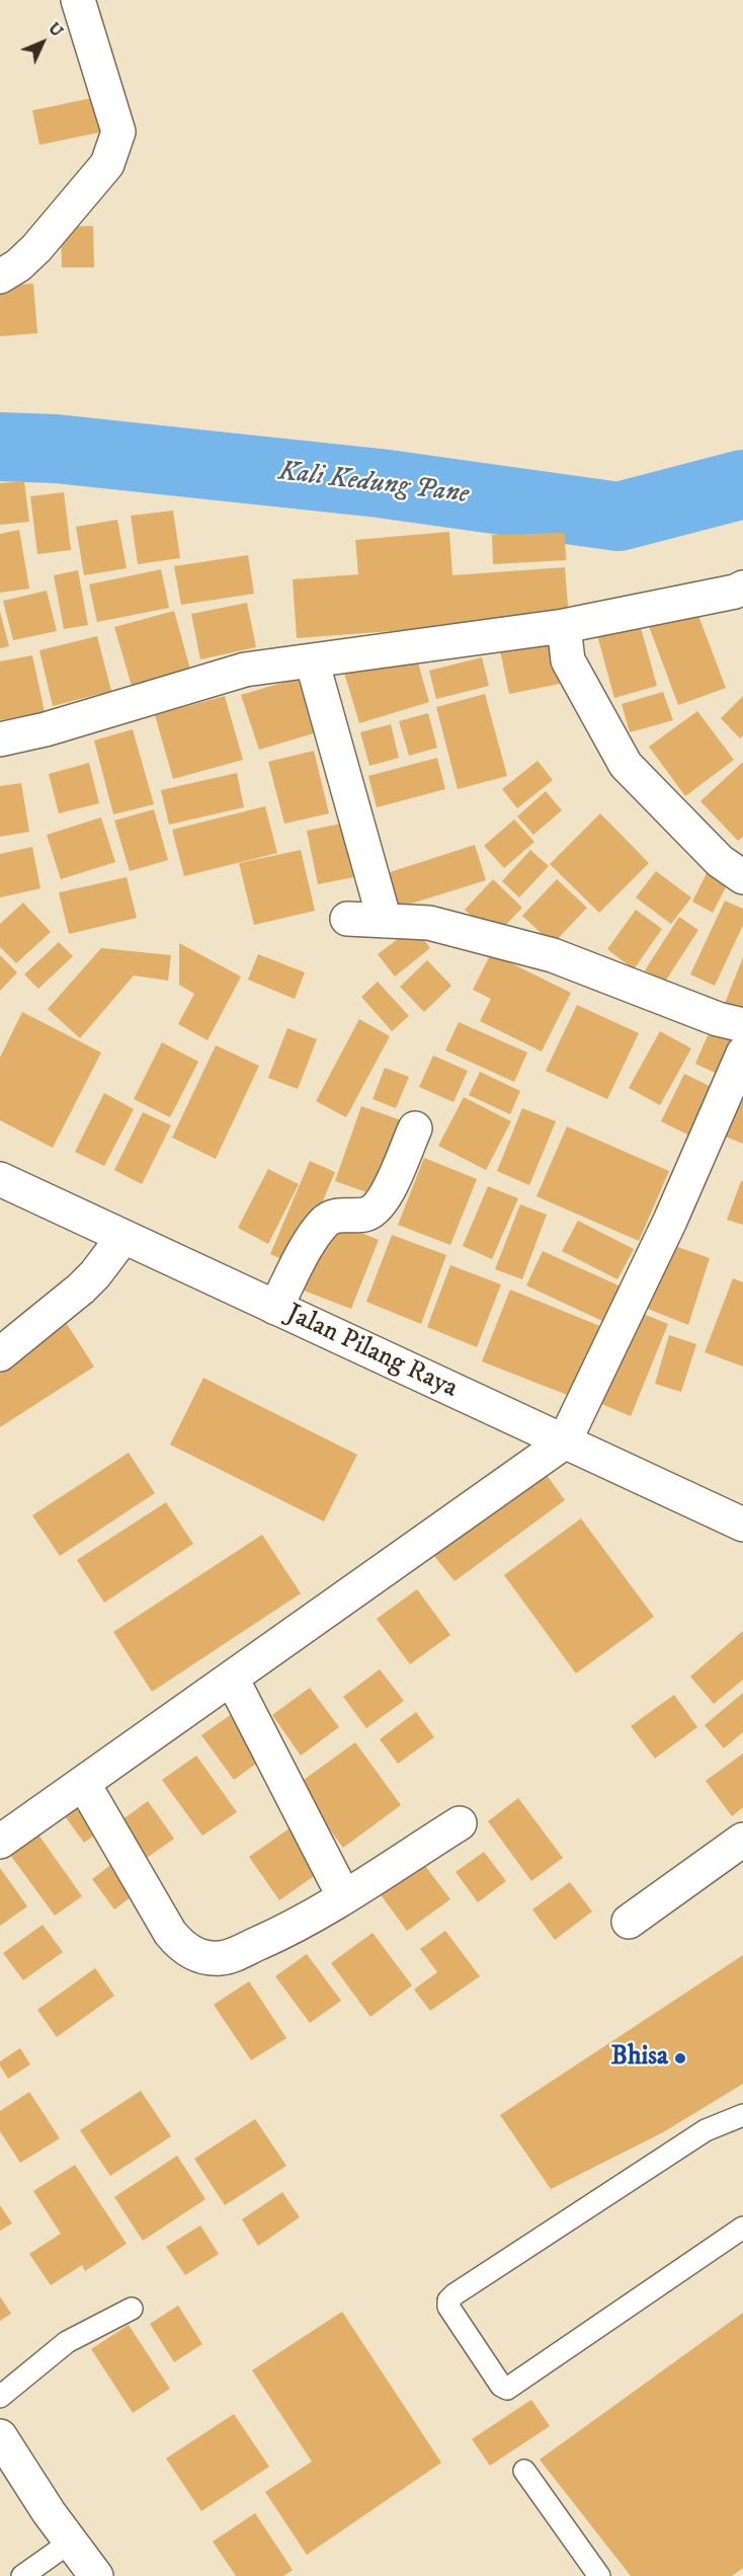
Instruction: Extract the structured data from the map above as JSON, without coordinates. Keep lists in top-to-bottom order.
{
  "streets": {
    "main road": ["Jalan Pilang Raya"]
  },
  "water": ["Kali Kedung Pane"],
  "places": ["Bhisa"],
  "north": "top right"
}
